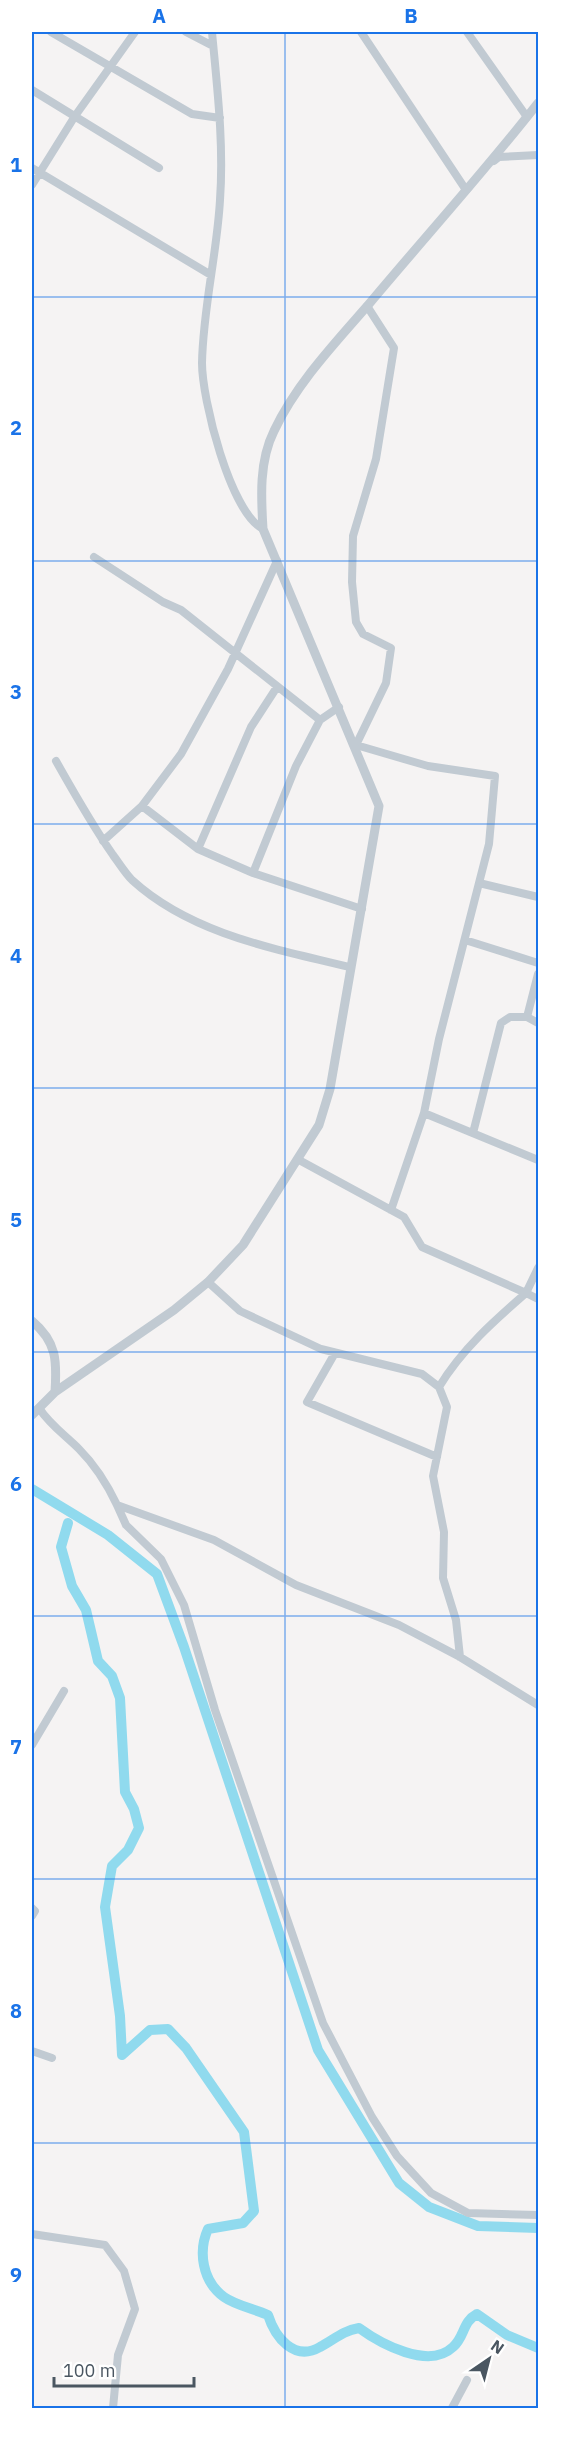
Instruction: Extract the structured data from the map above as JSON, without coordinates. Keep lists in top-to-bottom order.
{
  "scale_bar": "100 m",
  "north": "top right",
  "grid": {
    "columns": ["A", "B"],
    "rows": [
      "1",
      "2",
      "3",
      "4",
      "5",
      "6",
      "7",
      "8",
      "9"
    ]
  }
}
